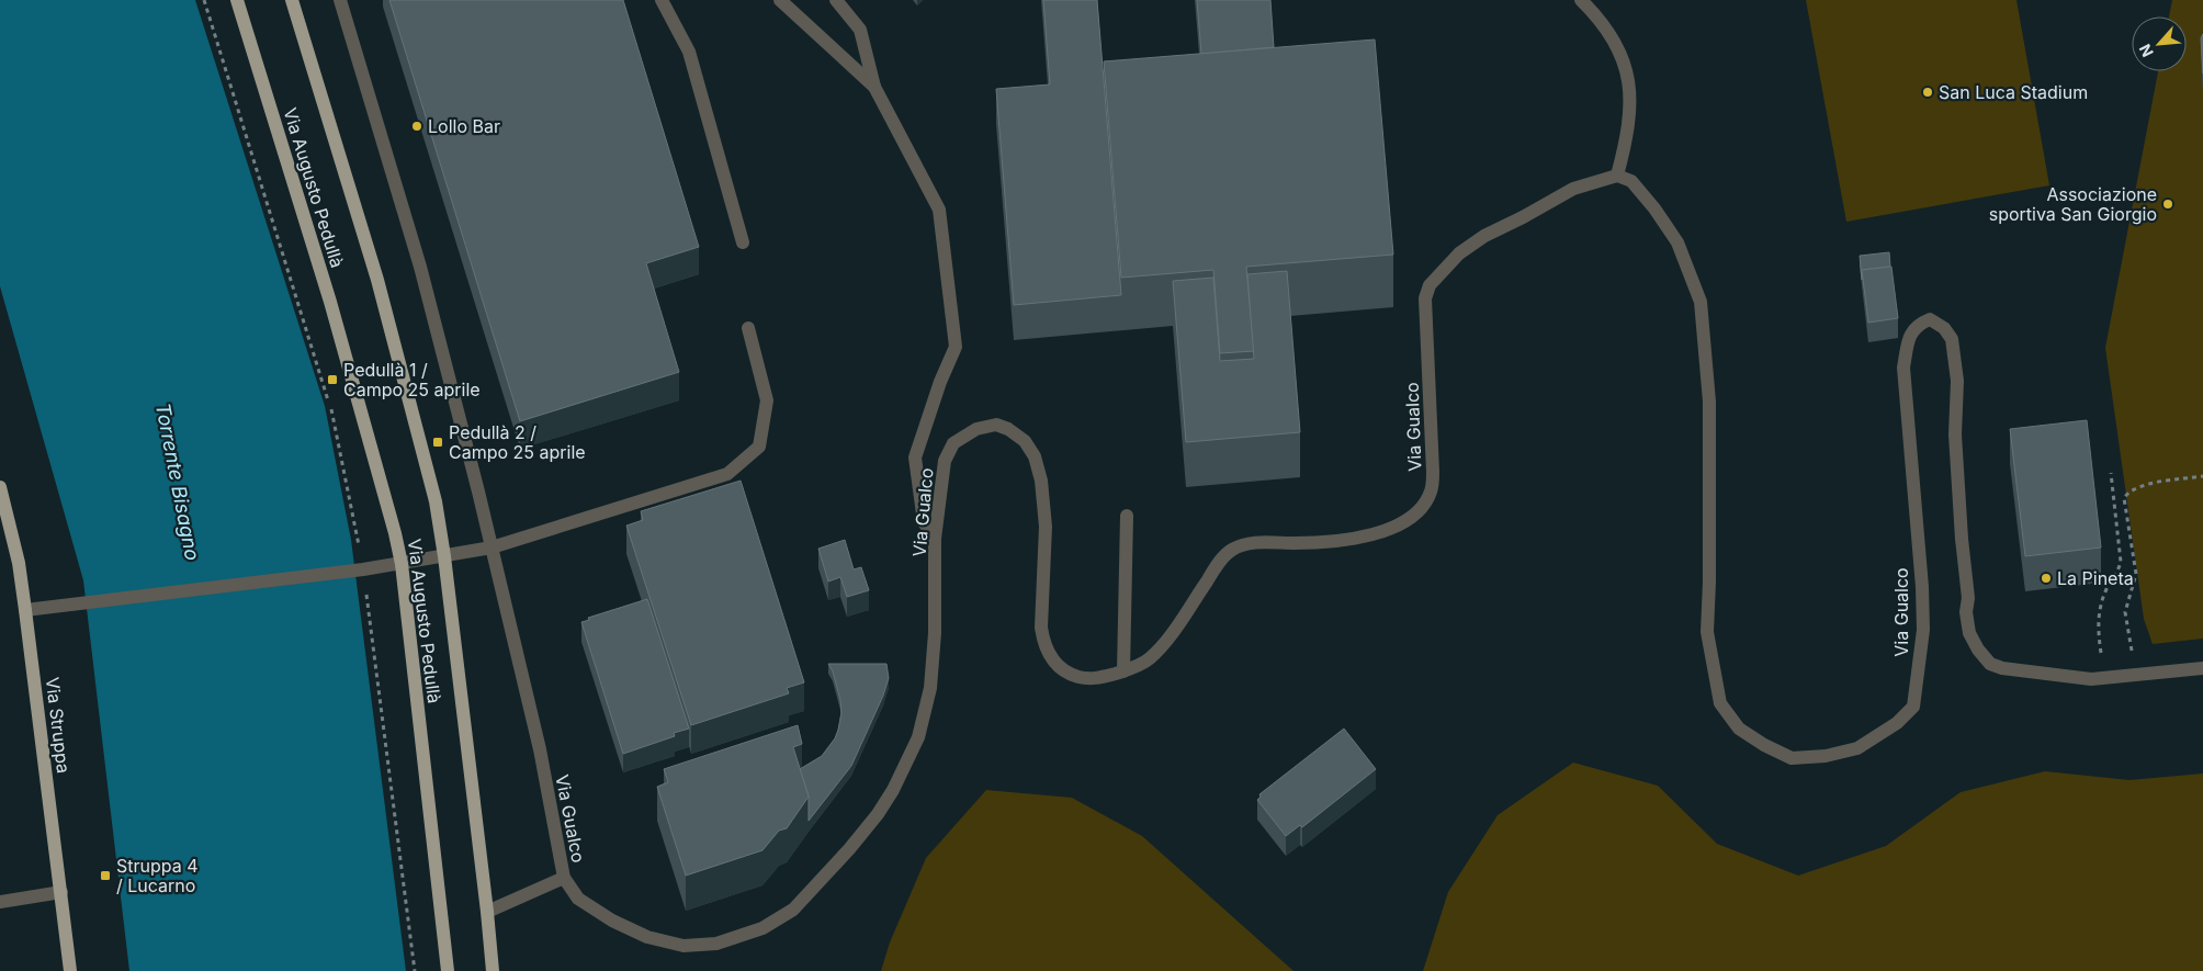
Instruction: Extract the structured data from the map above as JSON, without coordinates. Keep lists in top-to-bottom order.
{
  "streets": {
    "main road": ["Via Augusto Pedullà", "Via Struppa"],
    "street": ["Via Gualco"]
  },
  "crossings": [
    ["Via Augusto Pedullà", "Via Gualco"]
  ],
  "water": ["Torrente Bisagno"],
  "places": {
    "other": [
      "San Luca Stadium",
      "Lollo Bar",
      "Associazione sportiva San Giorgio",
      "La Pineta"
    ],
    "transit": ["Pedullà 1 / Campo 25 aprile", "Pedullà 2 / Campo 25 aprile", "Struppa 4 / Lucarno"]
  },
  "north": "bottom left"
}
